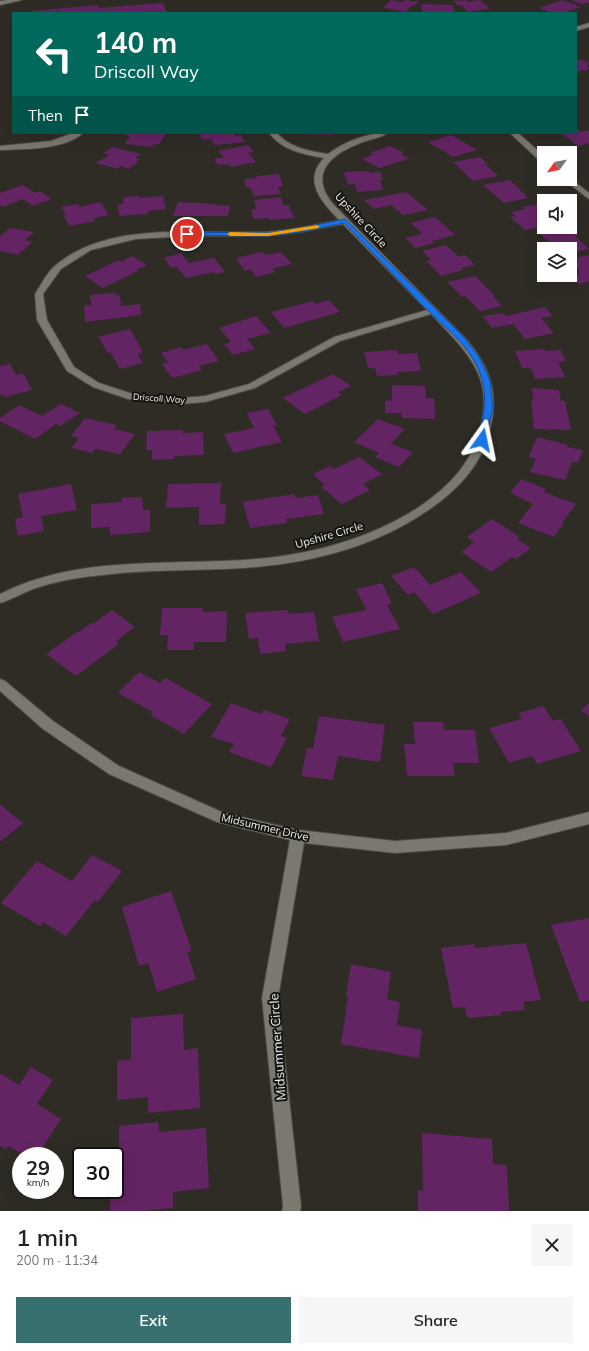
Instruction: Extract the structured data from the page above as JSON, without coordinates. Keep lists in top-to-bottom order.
{
  "streets": {
    "street": [
      "Upshire Circle",
      "Driscoll Way",
      "Midsummer Drive",
      "Midsummer Circle"
    ]
  },
  "crossings": [
    ["Upshire Circle", "Driscoll Way"],
    ["Midsummer Drive", "Midsummer Circle"]
  ],
  "north": "bottom left",
  "page": {
    "turn": ["140 m", "Driscoll Way"],
    "then": "Then",
    "speed": "29 km/h",
    "limit": "30",
    "heading": ["1 min", "200 m · 11:34"],
    "buttons": ["Exit", "Share"]
  }
}
